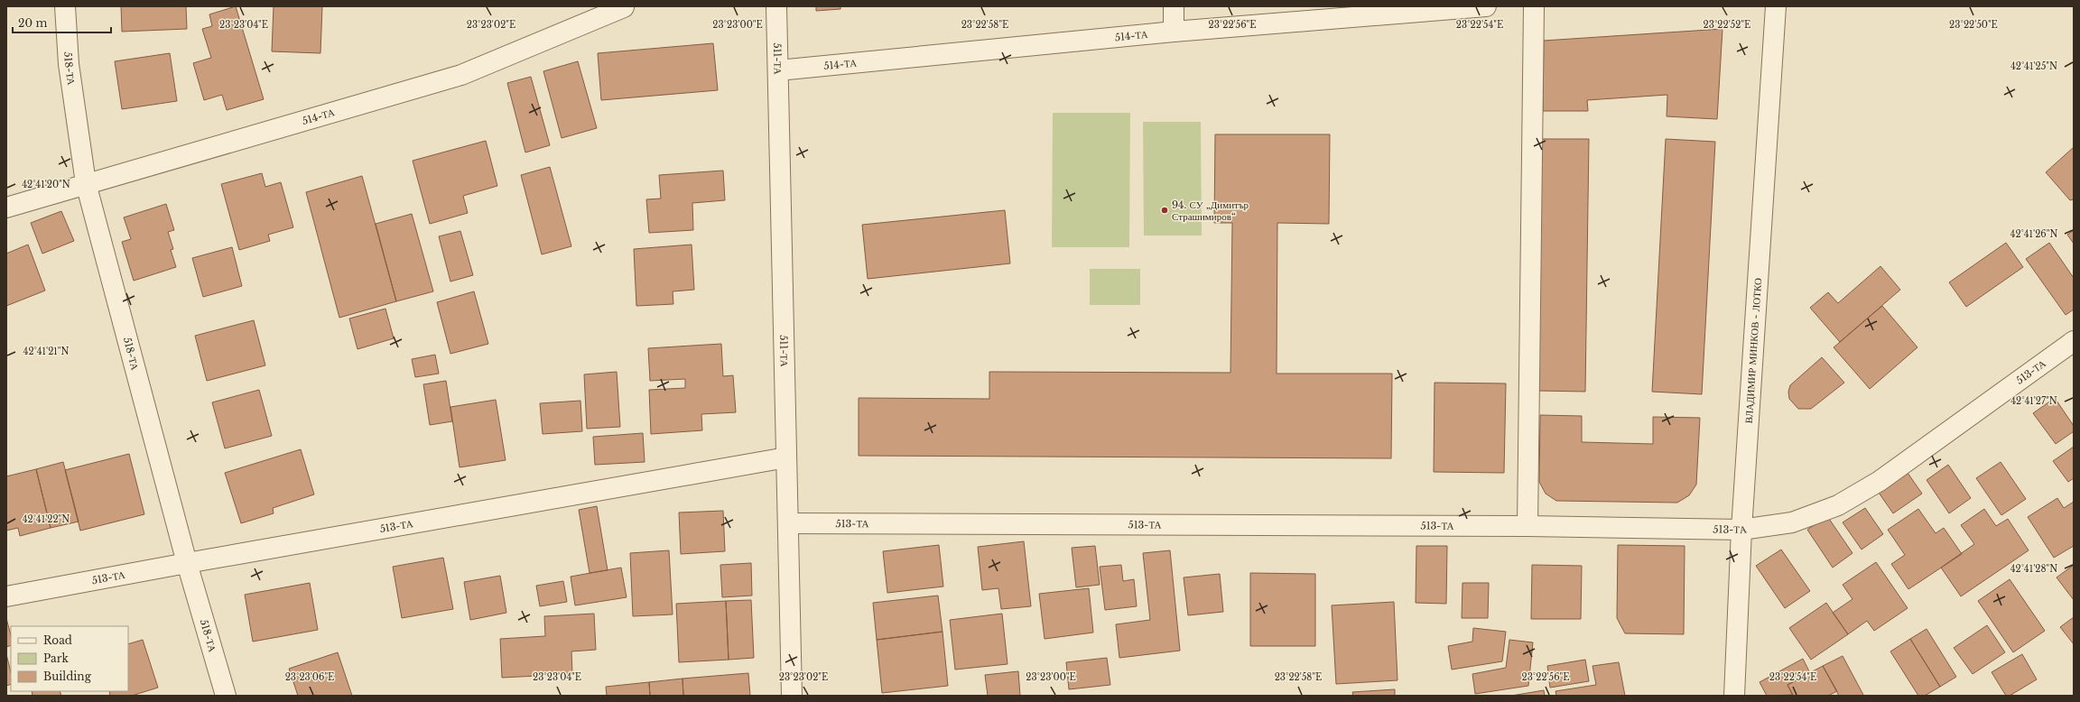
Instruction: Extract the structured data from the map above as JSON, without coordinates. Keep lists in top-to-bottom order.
{
  "streets": {
    "street": [
      "514-ТА",
      "511-ТА",
      "518-ТА",
      "ВЛАДИМИР МИНКОВ - ЛОТКО",
      "513-ТА"
    ]
  },
  "crossings": [
    ["514-ТА", "511-ТА"],
    ["514-ТА", "518-ТА"],
    ["511-ТА", "513-ТА"],
    ["518-ТА", "513-ТА"],
    ["ВЛАДИМИР МИНКОВ - ЛОТКО", "513-ТА"]
  ],
  "places": ["94. СУ „Димитър Страшимиров“"],
  "legend": ["Road", "Park", "Building"],
  "scale_bar": "20 m",
  "coordinates": [
    "23°23'04\"E",
    "23°23'02\"E",
    "23°23'00\"E",
    "23°22'58\"E",
    "23°22'56\"E",
    "23°22'54\"E",
    "23°22'52\"E",
    "23°22'50\"E",
    "42°41'25\"N",
    "42°41'20\"N",
    "42°41'26\"N",
    "42°41'21\"N",
    "42°41'27\"N",
    "42°41'22\"N",
    "42°41'28\"N",
    "23°23'06\"E"
  ]
}
